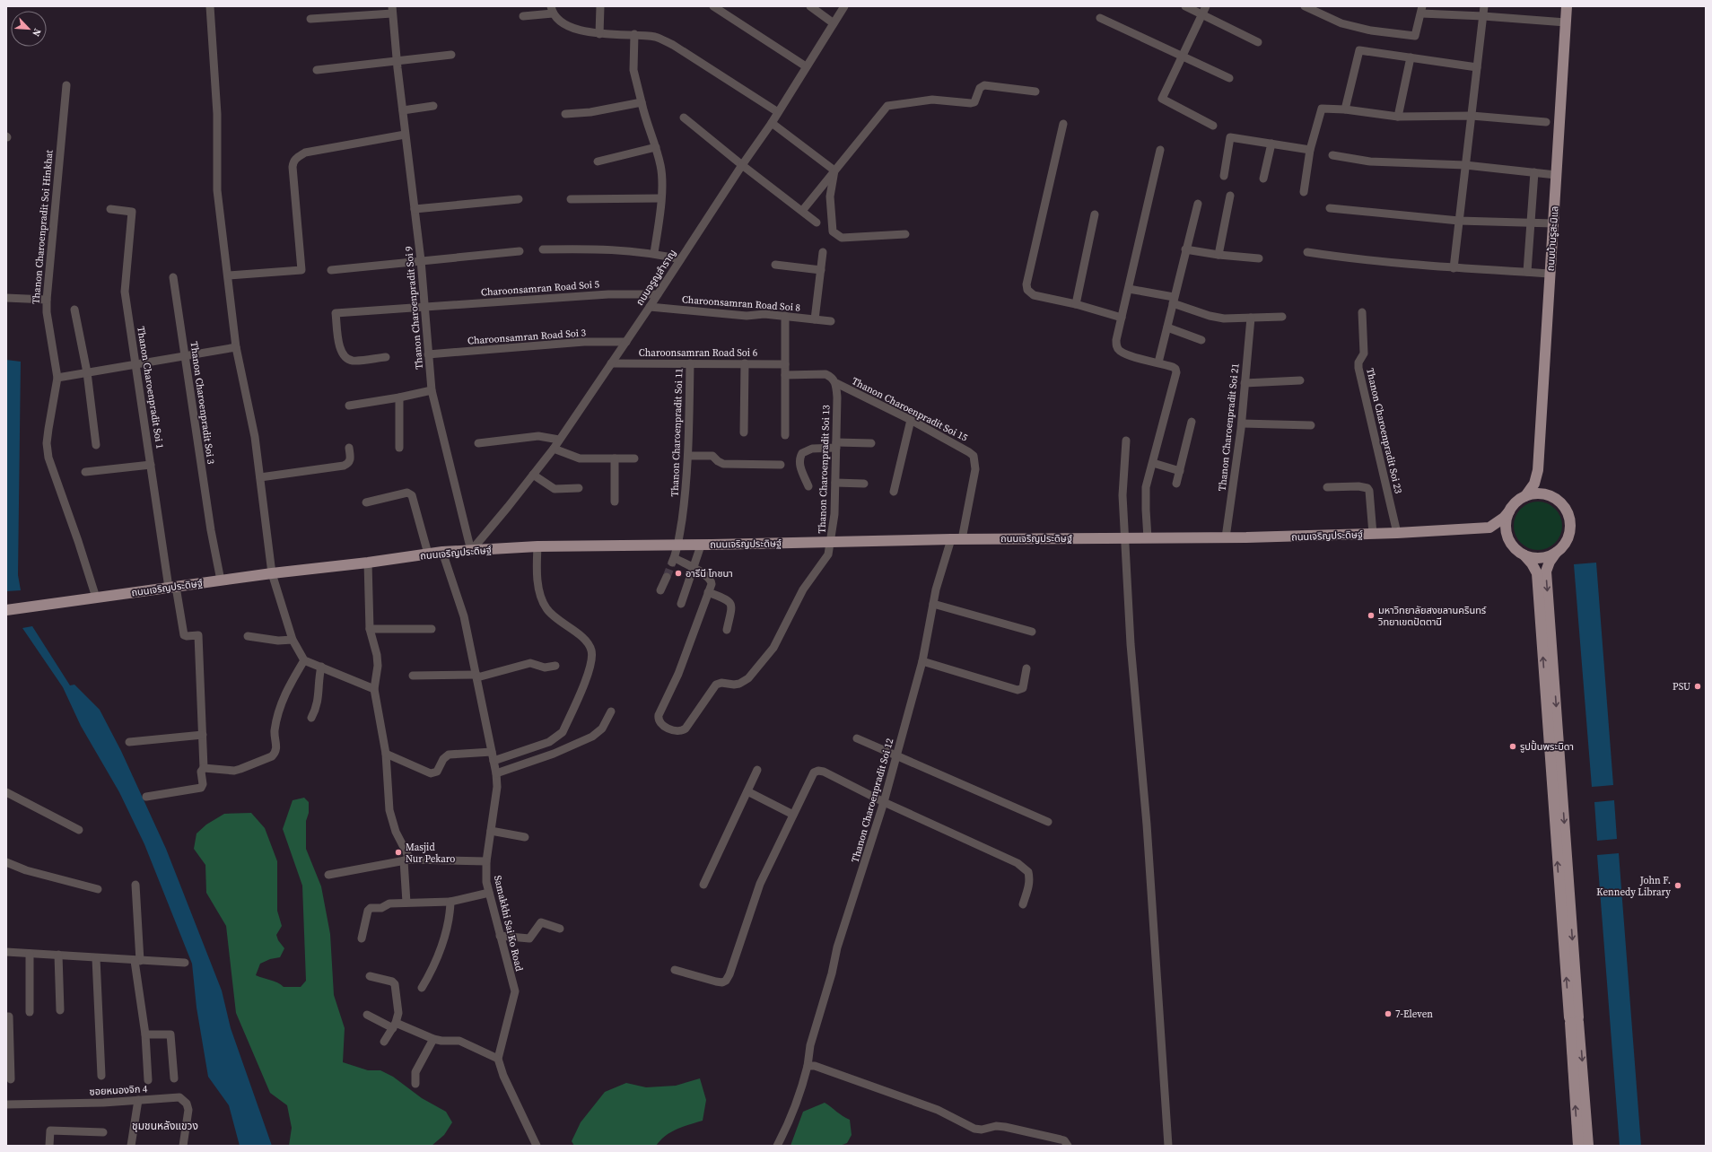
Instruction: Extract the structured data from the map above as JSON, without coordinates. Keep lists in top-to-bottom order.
{
  "streets": {
    "main road": ["ถนนบ้านรูสะมิแล", "ถนนเจริญประดิษฐ์"],
    "street": [
      "Thanon Charoenpradit Soi Hinkhat",
      "ถนนจรูญสำราญ",
      "Charoonsamran Road Soi 5",
      "Charoonsamran Road Soi 8",
      "Thanon Charoenpradit Soi 9",
      "Charoonsamran Road Soi 3",
      "Charoonsamran Road Soi 6",
      "Thanon Charoenpradit Soi 1",
      "Thanon Charoenpradit Soi 3",
      "Thanon Charoenpradit Soi 15",
      "Thanon Charoenpradit Soi 21",
      "Thanon Charoenpradit Soi 23",
      "Thanon Charoenpradit Soi 11",
      "Thanon Charoenpradit Soi 13",
      "Thanon Charoenpradit Soi 12",
      "Samakkhi Sai Ko Road",
      "ซอยหนองจิก 4"
    ]
  },
  "crossings": [
    ["Thanon Charoenpradit Soi Hinkhat", "ถนนเจริญประดิษฐ์"],
    ["ถนนจรูญสำราญ", "Charoonsamran Road Soi 5"],
    ["ถนนจรูญสำราญ", "Charoonsamran Road Soi 8"],
    ["ถนนจรูญสำราญ", "Thanon Charoenpradit Soi 9"],
    ["ถนนจรูญสำราญ", "Charoonsamran Road Soi 3"],
    ["ถนนจรูญสำราญ", "Charoonsamran Road Soi 6"],
    ["ถนนจรูญสำราญ", "ถนนเจริญประดิษฐ์"],
    ["Charoonsamran Road Soi 5", "Thanon Charoenpradit Soi 9"],
    ["Thanon Charoenpradit Soi 9", "Charoonsamran Road Soi 3"],
    ["Thanon Charoenpradit Soi 9", "ถนนเจริญประดิษฐ์"],
    ["Charoonsamran Road Soi 6", "Thanon Charoenpradit Soi 11"],
    ["Thanon Charoenpradit Soi 1", "ถนนเจริญประดิษฐ์"],
    ["Thanon Charoenpradit Soi 3", "ถนนเจริญประดิษฐ์"],
    ["Thanon Charoenpradit Soi 15", "Thanon Charoenpradit Soi 13"],
    ["Thanon Charoenpradit Soi 15", "ถนนเจริญประดิษฐ์"],
    ["Thanon Charoenpradit Soi 15", "Thanon Charoenpradit Soi 12"],
    ["Thanon Charoenpradit Soi 21", "ถนนเจริญประดิษฐ์"],
    ["Thanon Charoenpradit Soi 23", "ถนนเจริญประดิษฐ์"],
    ["Thanon Charoenpradit Soi 11", "ถนนเจริญประดิษฐ์"],
    ["Thanon Charoenpradit Soi 13", "ถนนเจริญประดิษฐ์"],
    ["ถนนเจริญประดิษฐ์", "Thanon Charoenpradit Soi 12"],
    ["ถนนเจริญประดิษฐ์", "Samakkhi Sai Ko Road"]
  ],
  "districts": ["ชุมชนหลังแขวง"],
  "places": [
    "อารีนี โภชนา",
    "มหาวิทยาลัยสงขลานครินทร์ วิทยาเขตปัตตานี",
    "PSU",
    "รูปปั้นพระบิดา",
    "Masjid Nur Pekaro",
    "John F. Kennedy Library",
    "7-Eleven"
  ],
  "north": "bottom right"
}
